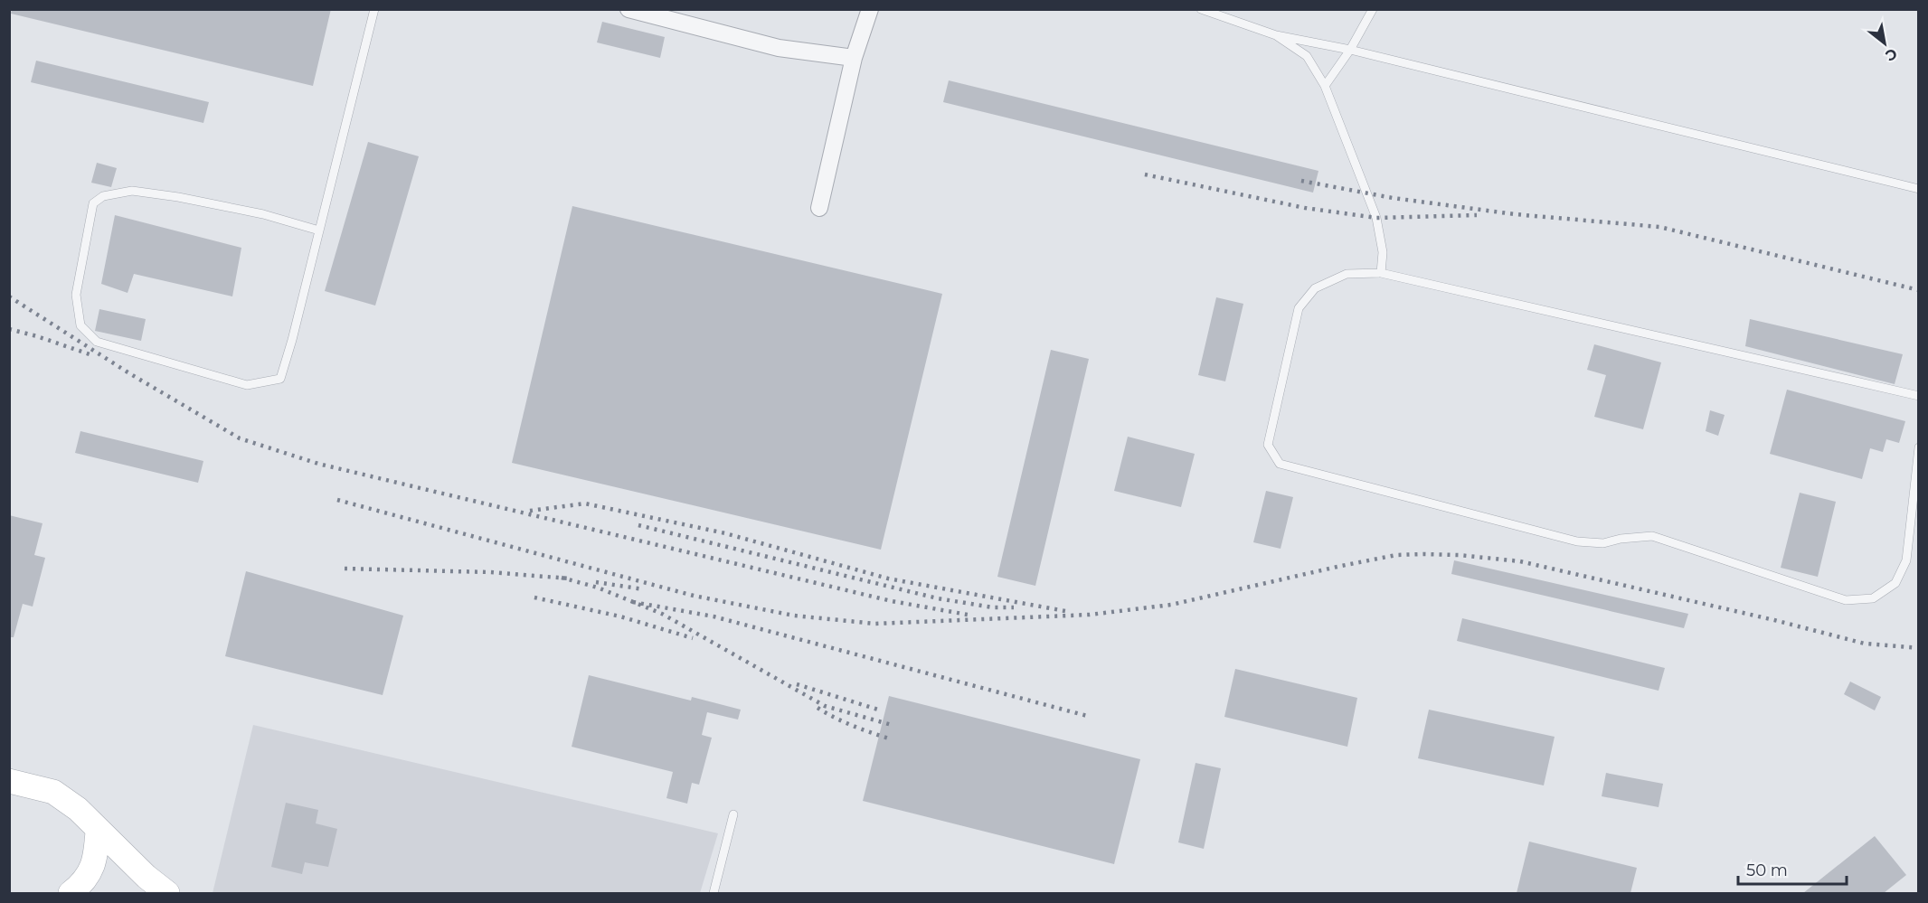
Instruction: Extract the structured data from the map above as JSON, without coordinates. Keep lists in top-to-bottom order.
{
  "scale_bar": "50 m",
  "north": "bottom right"
}
